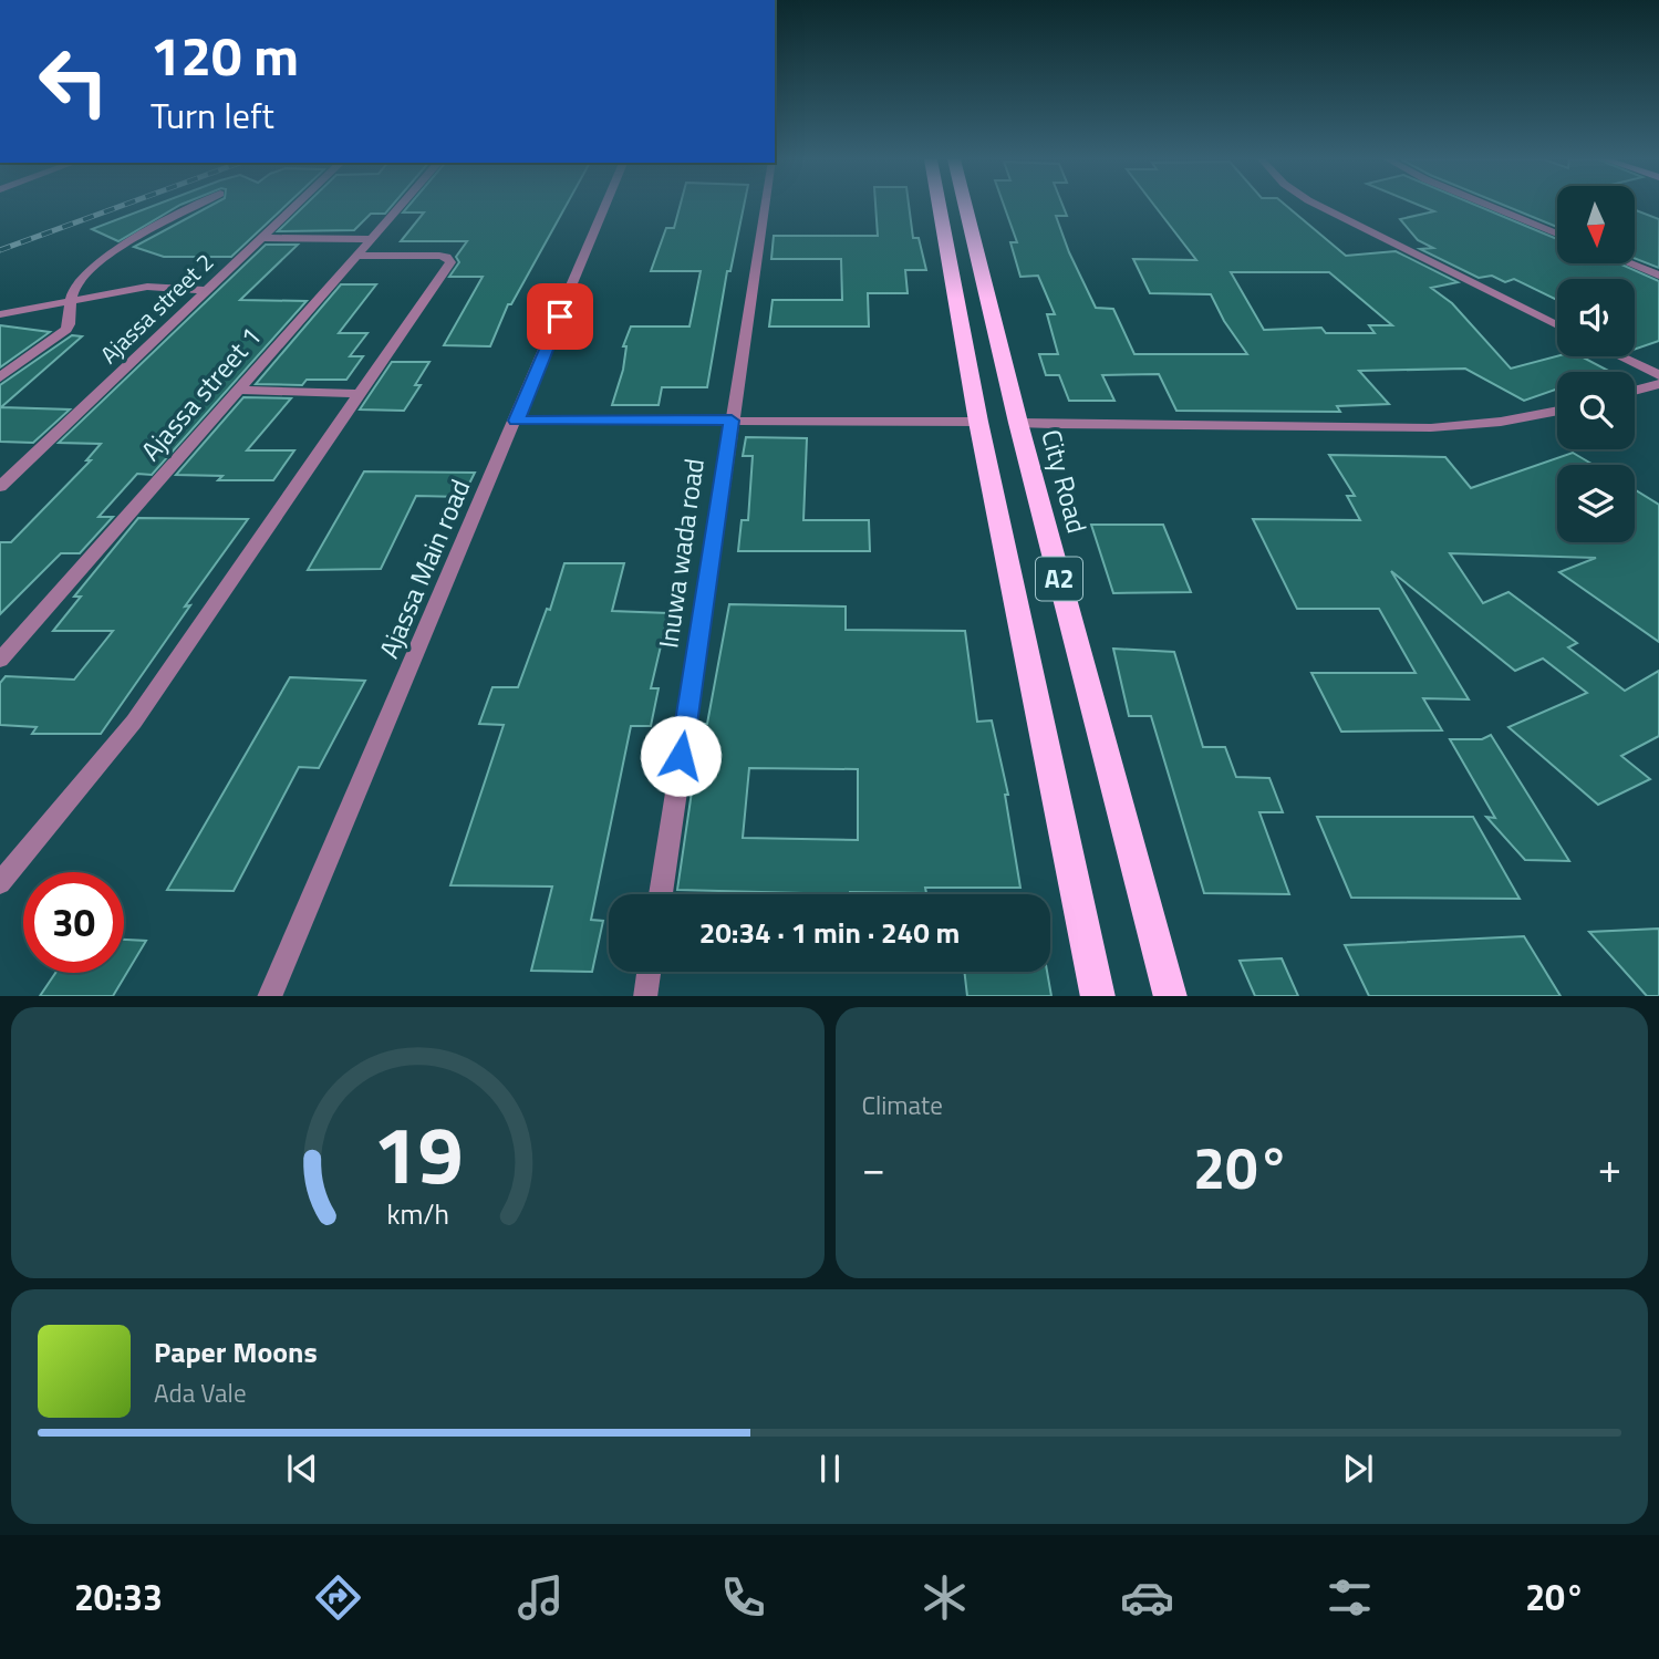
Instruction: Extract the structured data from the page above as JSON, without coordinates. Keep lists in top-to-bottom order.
{
  "streets": {
    "highway": ["City Road", "A2"],
    "street": [
      "Ajassa street 2",
      "Ajassa street 1",
      "Inuwa wada road",
      "Ajassa Main road"
    ]
  },
  "north": "bottom",
  "page": {
    "turn": ["120 m", "Turn left"],
    "limit": "30",
    "trip": "20:34 · 1 min · 240 m",
    "tile": "Climate",
    "heat": ["−", "20°", "+"],
    "song": ["Paper Moons", "Ada Vale"],
    "tabs": ["20:33", "20°"],
    "gauge": ["19", "km/h"]
  }
}
